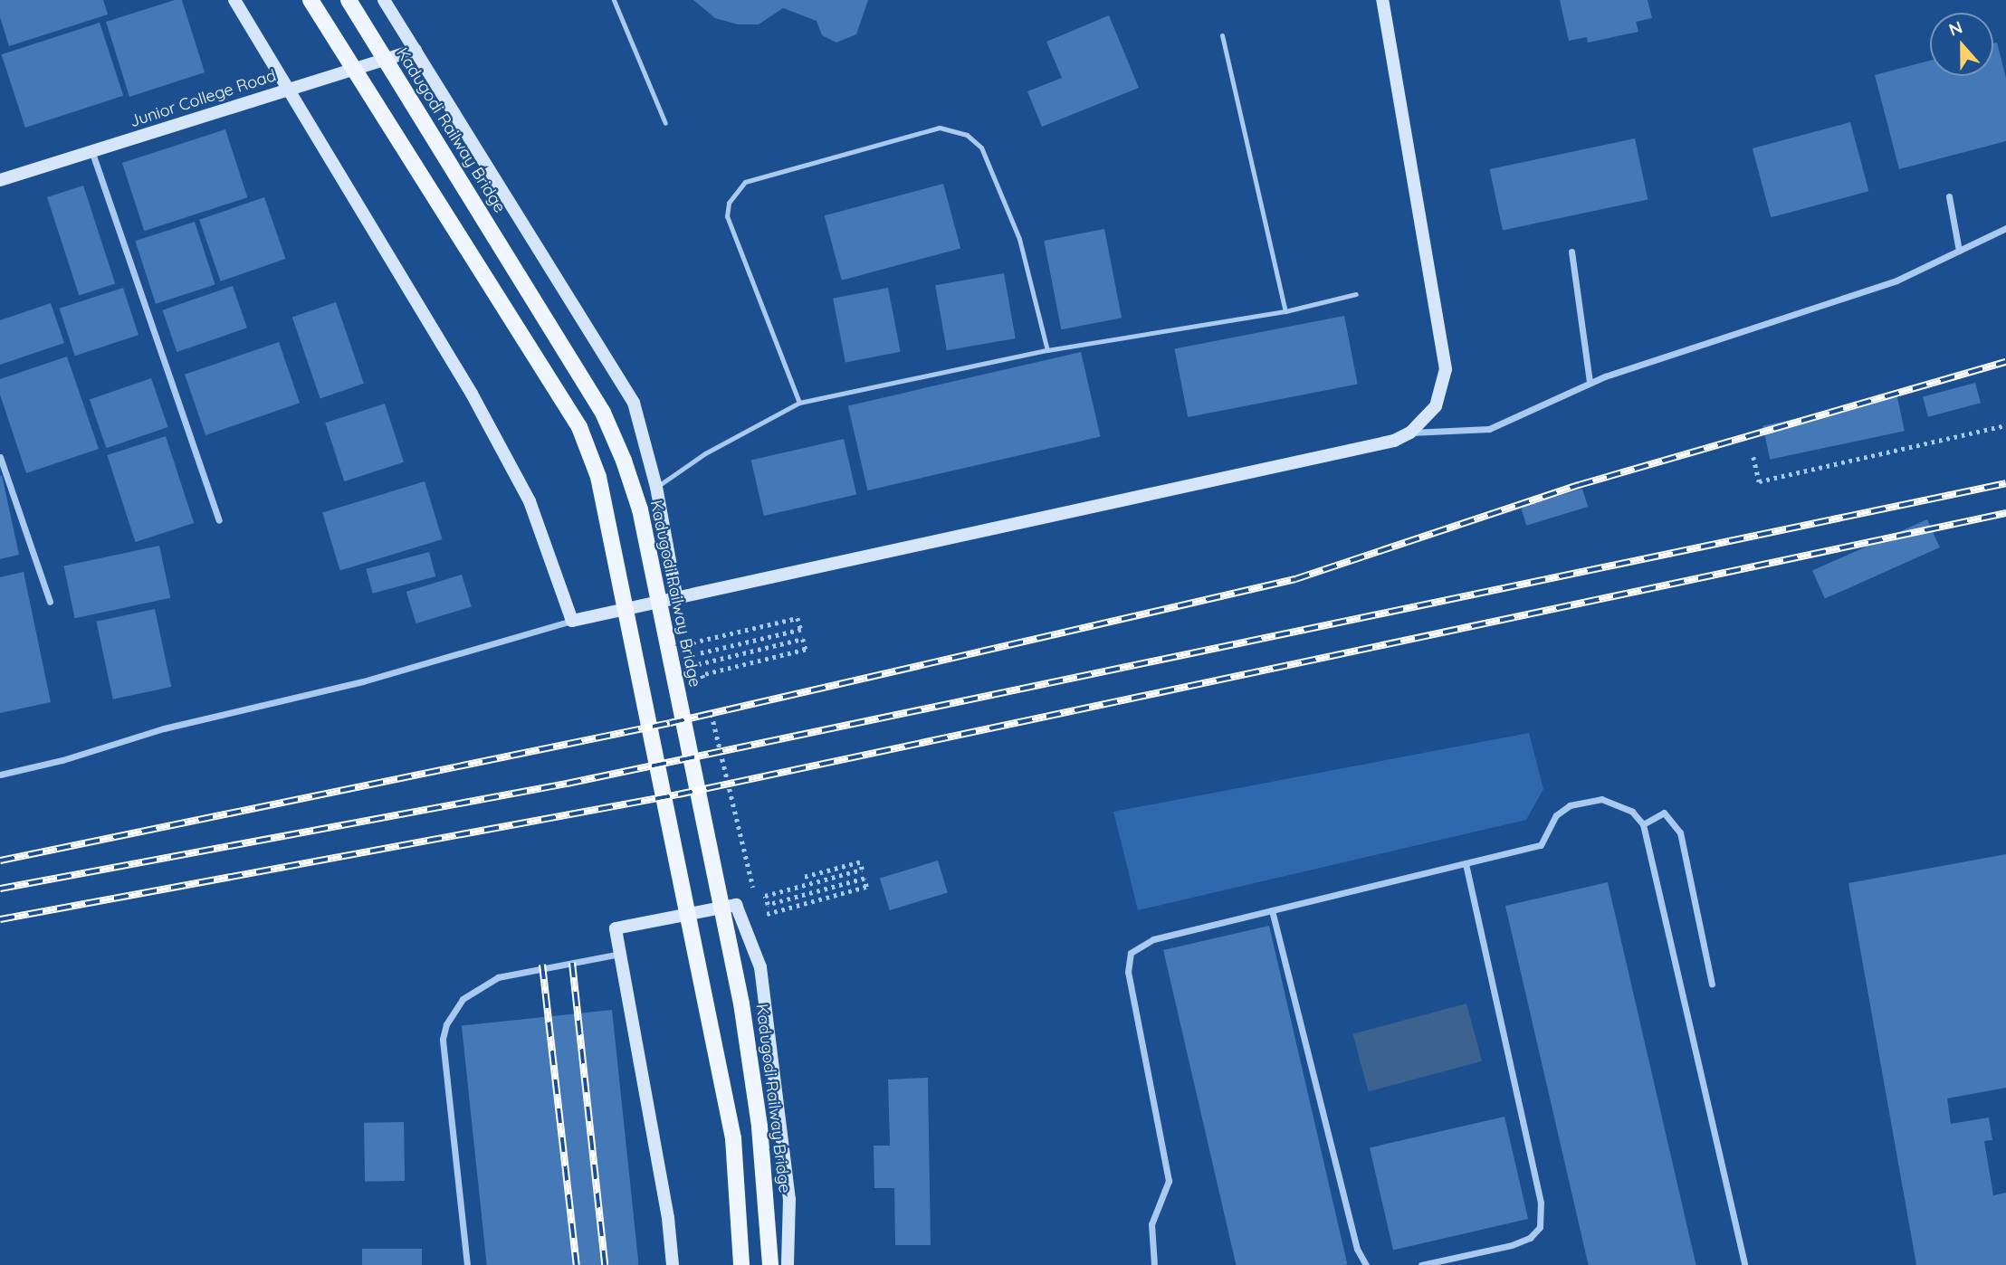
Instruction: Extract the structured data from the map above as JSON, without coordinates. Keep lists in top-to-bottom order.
{
  "streets": {
    "main road": ["Kadugodi Railway Bridge"],
    "street": ["Junior College Road"]
  },
  "north": "top"
}
